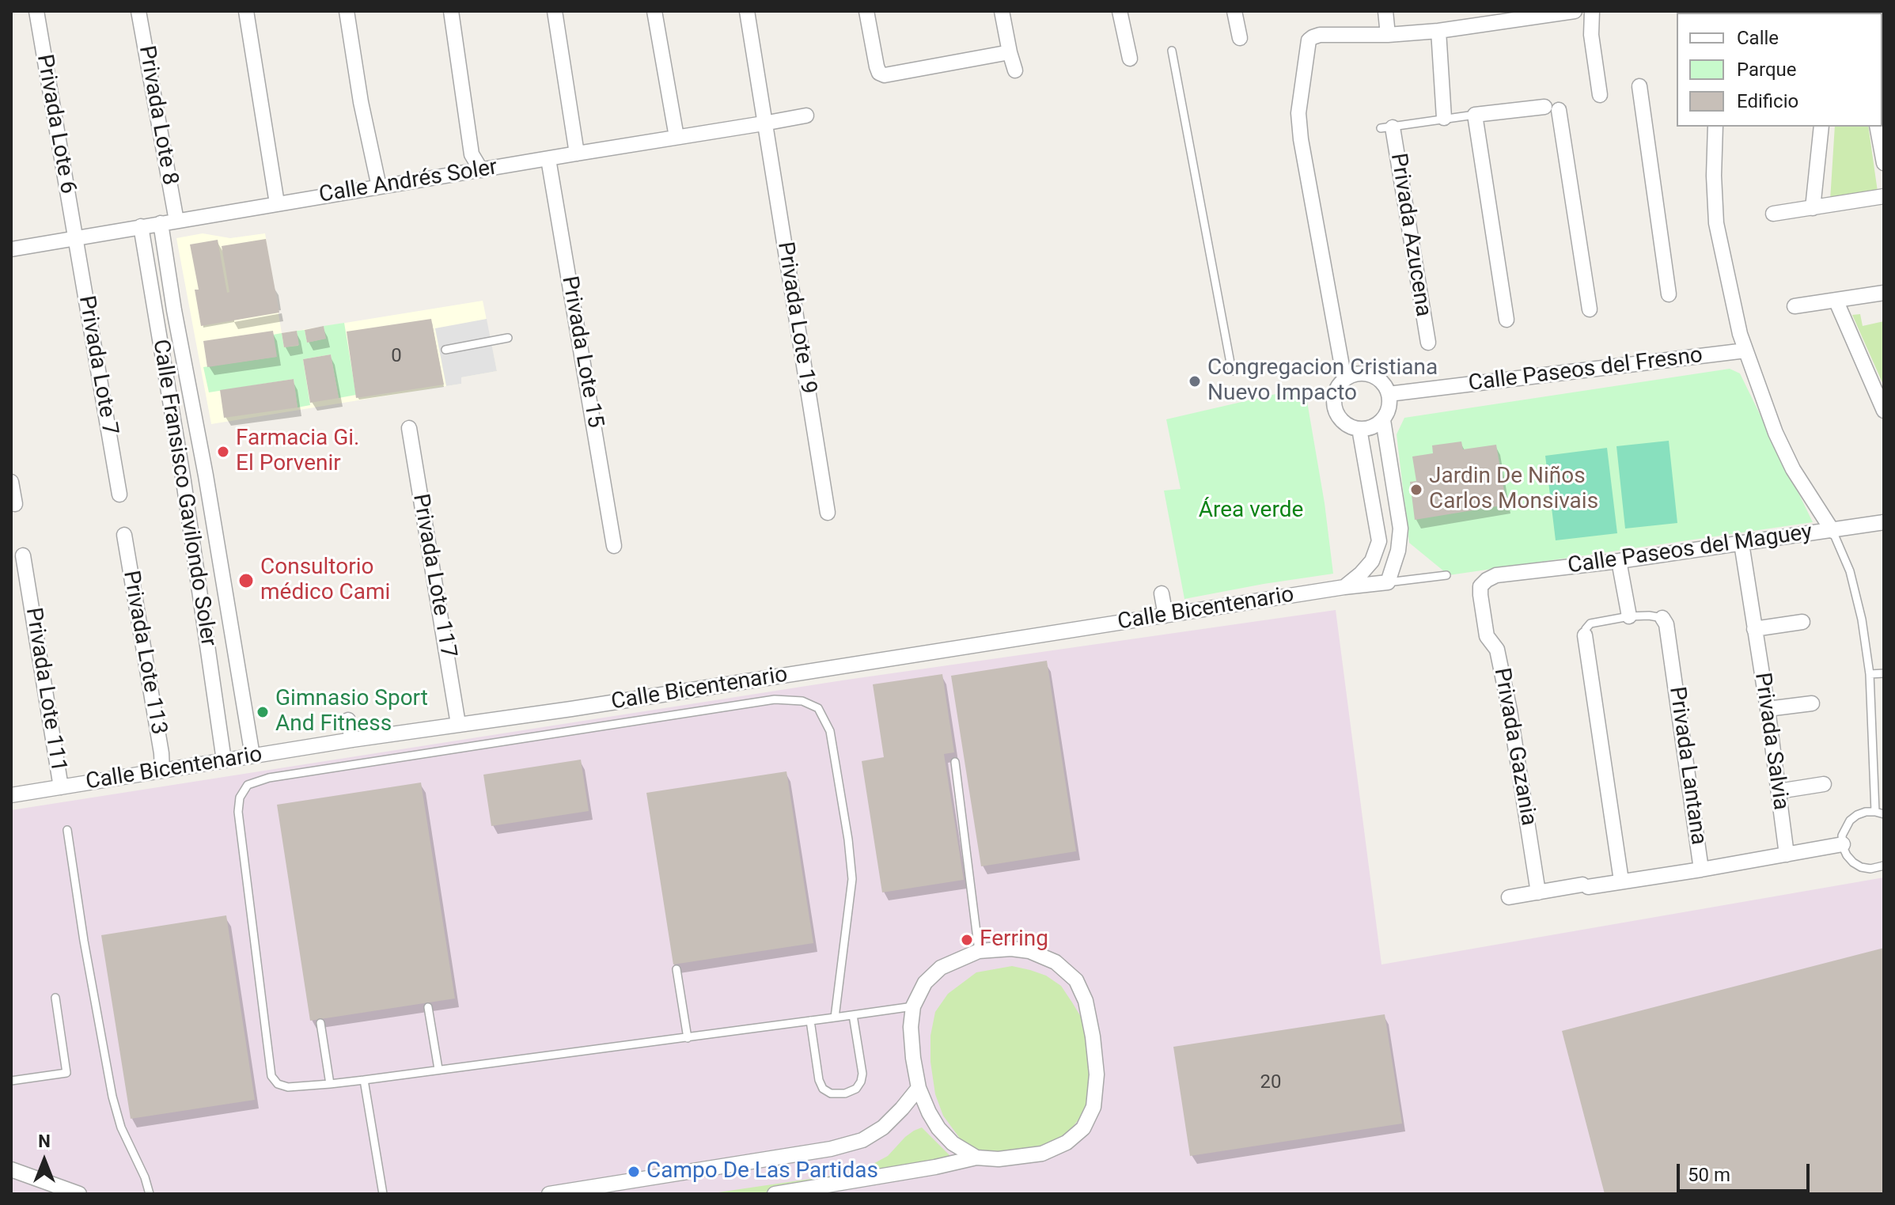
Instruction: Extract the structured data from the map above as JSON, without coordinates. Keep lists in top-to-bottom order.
{
  "streets": {
    "street": [
      "Privada Lote 8",
      "Privada Lote 6",
      "Calle Andrés Soler",
      "Privada Azucena",
      "Privada Lote 19",
      "Privada Lote 15",
      "Privada Lote 7",
      "Calle Paseos del Fresno",
      "Calle Fransisco Gavilondo Soler",
      "Calle Paseos del Maguey",
      "Privada Lote 117",
      "Calle Bicentenario",
      "Privada Lote 113",
      "Privada Lote 111",
      "Privada Salvia",
      "Privada Gazania",
      "Privada Lantana"
    ]
  },
  "crossings": [
    ["Privada Lote 8", "Calle Andrés Soler"],
    ["Privada Lote 6", "Calle Andrés Soler"],
    ["Privada Lote 6", "Privada Lote 7"],
    ["Calle Andrés Soler", "Privada Lote 19"],
    ["Calle Andrés Soler", "Privada Lote 15"],
    ["Calle Andrés Soler", "Privada Lote 7"],
    ["Calle Andrés Soler", "Calle Fransisco Gavilondo Soler"],
    ["Calle Fransisco Gavilondo Soler", "Calle Bicentenario"],
    ["Calle Paseos del Maguey", "Privada Salvia"],
    ["Calle Paseos del Maguey", "Privada Gazania"],
    ["Privada Lote 117", "Calle Bicentenario"],
    ["Calle Bicentenario", "Privada Lote 113"],
    ["Calle Bicentenario", "Privada Lote 111"],
    ["Privada Gazania", "Privada Lantana"]
  ],
  "parks": ["Área verde"],
  "places": [
    "Congregacion Cristiana Nuevo Impacto",
    "Farmacia Gi. El Porvenir",
    "Jardin De Niños Carlos Monsivais",
    "Consultorio médico Cami",
    "Gimnasio Sport And Fitness",
    "Ferring",
    "Campo De Las Partidas"
  ],
  "house_numbers": ["0", "20"],
  "legend": ["Calle", "Parque", "Edificio"],
  "scale_bar": "50 m",
  "north": "top"
}
